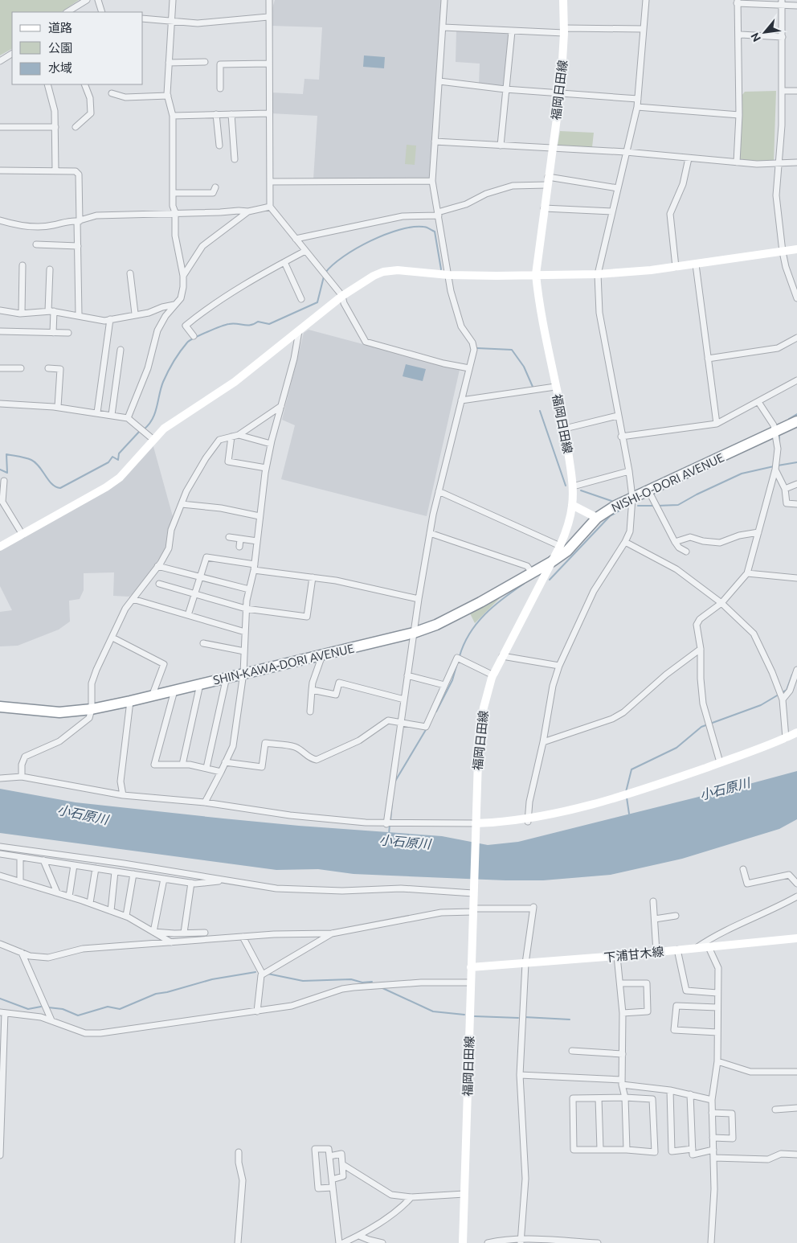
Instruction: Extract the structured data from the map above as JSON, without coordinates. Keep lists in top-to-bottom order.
{
  "streets": {
    "highway": ["NISHI-O-DORI AVENUE", "SHIN-KAWA-DORI AVENUE"],
    "main road": ["福岡日田線", "下浦甘木線"]
  },
  "crossings": [
    ["福岡日田線", "NISHI-O-DORI AVENUE"],
    ["福岡日田線", "SHIN-KAWA-DORI AVENUE"],
    ["福岡日田線", "下浦甘木線"],
    ["NISHI-O-DORI AVENUE", "SHIN-KAWA-DORI AVENUE"]
  ],
  "water": ["小石原川"],
  "legend": ["道路", "公園", "水域"],
  "north": "bottom left"
}
